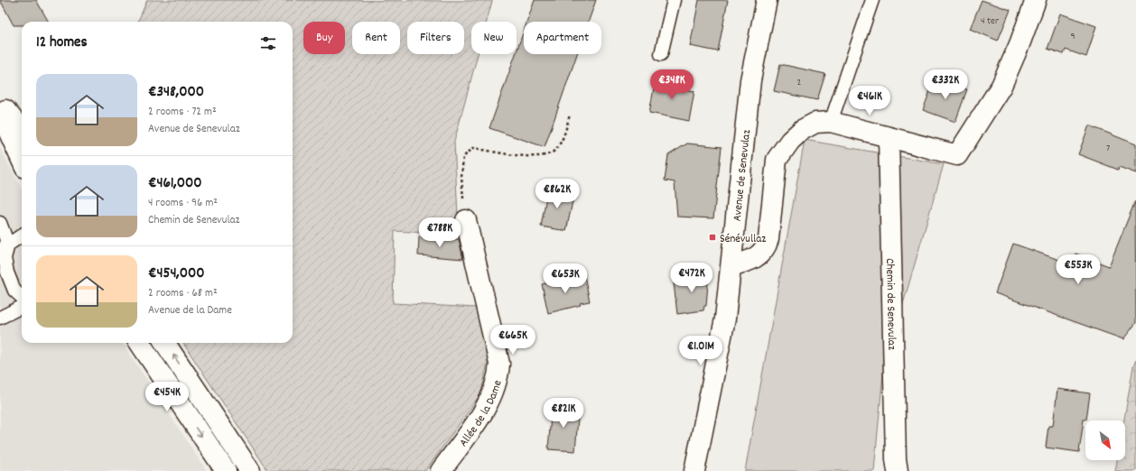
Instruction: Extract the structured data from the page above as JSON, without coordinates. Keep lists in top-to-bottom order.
{
  "streets": {
    "street": ["Avenue de Senevulaz", "Chemin de Senevulaz", "Allée de la Dame"]
  },
  "places": {
    "transit": ["Sénévullaz"]
  },
  "house_numbers": [
    "4 ter",
    "9",
    "2",
    "7"
  ],
  "north": "bottom right",
  "page": {
    "chip": [
      "Buy",
      "Rent",
      "Filters",
      "New",
      "Apartment"
    ],
    "heading": "12 homes",
    "list": [
      {
        "name": "€348,000",
        "note": "2 rooms · 72 m² · Avenue de Senevulaz"
      },
      {
        "name": "€461,000",
        "note": "4 rooms · 96 m² · Chemin de Senevulaz"
      },
      {
        "name": "€454,000",
        "note": "2 rooms · 68 m² · Avenue de la Dame"
      }
    ],
    "price": [
      "€348K",
      "€332K",
      "€461K",
      "€862K",
      "€788K",
      "€553K",
      "€472K",
      "€653K",
      "€665K",
      "€1.01M",
      "€454K",
      "€821K"
    ]
  }
}
